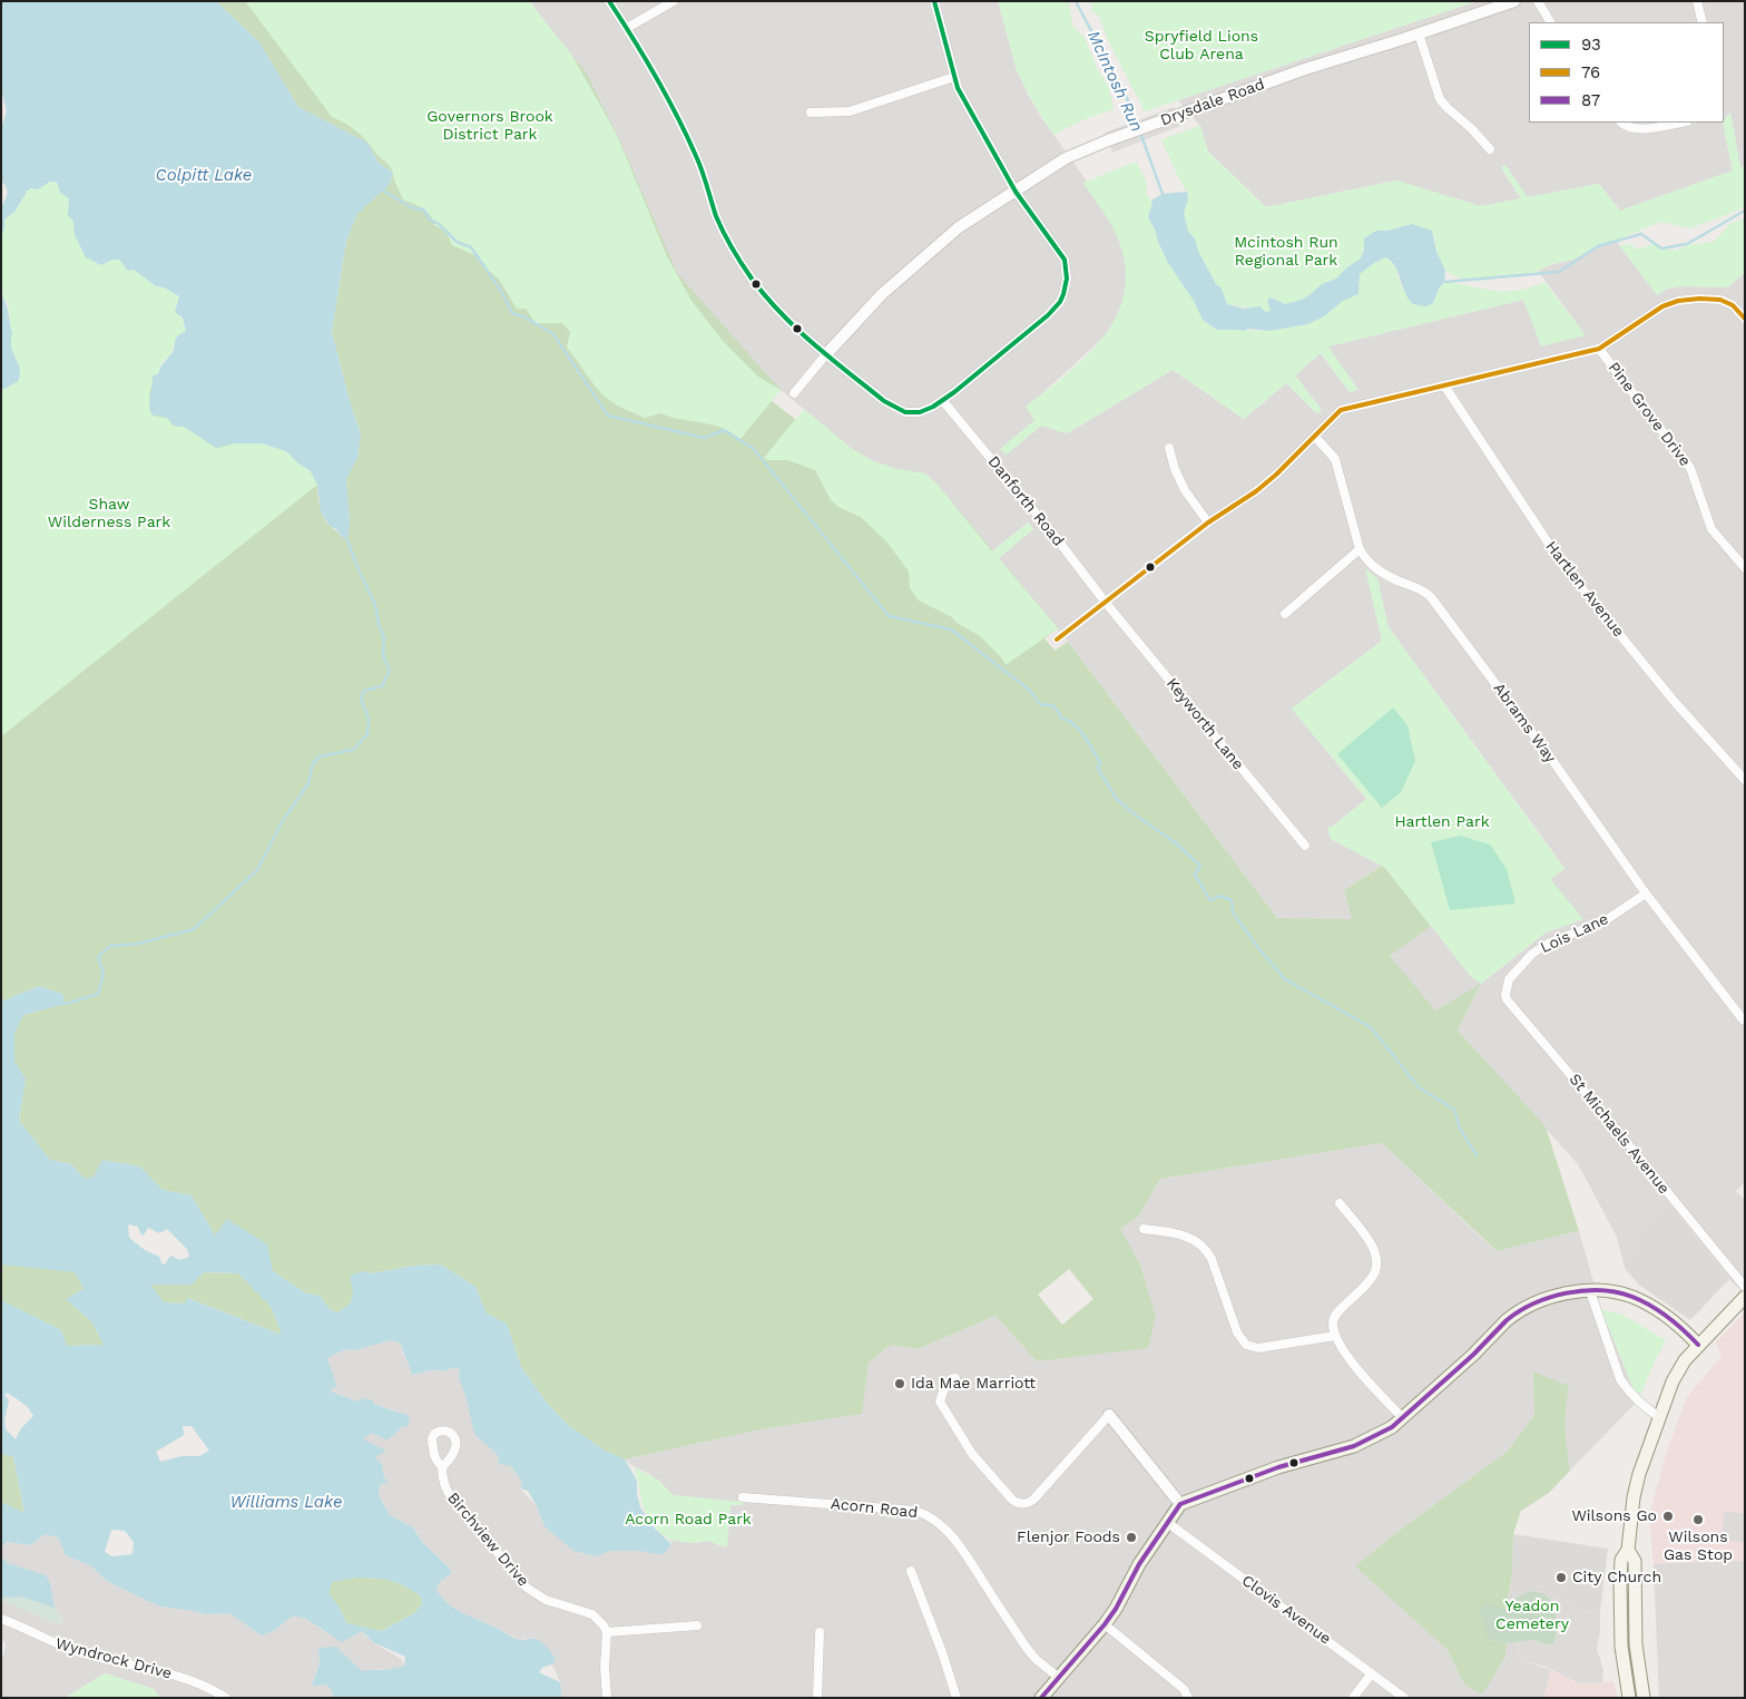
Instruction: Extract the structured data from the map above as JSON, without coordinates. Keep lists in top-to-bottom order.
{
  "streets": {
    "street": [
      "Drysdale Road",
      "Pine Grove Drive",
      "Danforth Road",
      "Hartlen Avenue",
      "Abrams Way",
      "Keyworth Lane",
      "Lois Lane",
      "St Michaels Avenue",
      "Acorn Road",
      "Birchview Drive",
      "Clovis Avenue",
      "Wyndrock Drive"
    ]
  },
  "crossings": [
    ["Danforth Road", "Keyworth Lane"],
    ["Abrams Way", "Lois Lane"],
    ["Lois Lane", "St Michaels Avenue"]
  ],
  "water": ["McIntosh Run", "Colpitt Lake", "Williams Lake"],
  "parks": [
    "Spryfield Lions Club Arena",
    "Governors Brook District Park",
    "Mcintosh Run Regional Park",
    "Shaw Wilderness Park",
    "Hartlen Park",
    "Acorn Road Park",
    "Yeadon Cemetery"
  ],
  "places": [
    "Ida Mae Marriott",
    "Wilsons Go",
    "Wilsons Gas Stop",
    "Flenjor Foods",
    "City Church"
  ],
  "lines": ["transit line 93", "transit line 76", "transit line 87"],
  "legend": ["93", "76", "87"]
}
